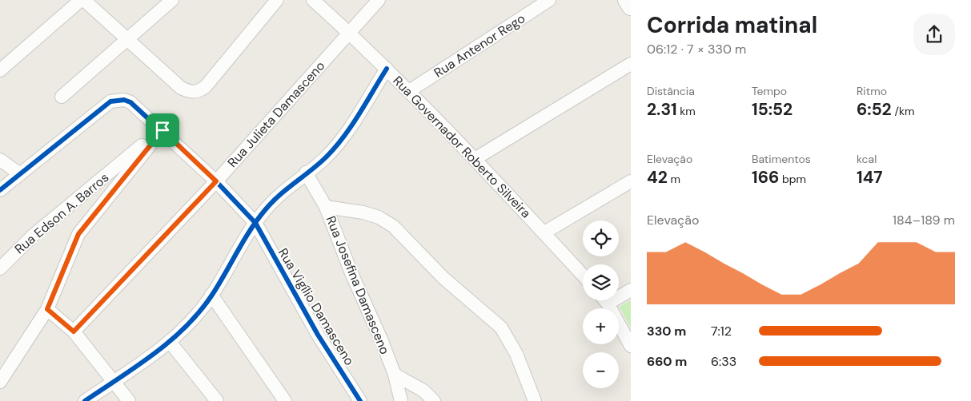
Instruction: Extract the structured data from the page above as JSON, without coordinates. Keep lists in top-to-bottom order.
{
  "streets": {
    "street": [
      "Rua Antenor Rego",
      "Rua Julieta Damasceno",
      "Rua Governador Roberto Silveira",
      "Rua Edson A. Barros",
      "Rua Josefina Damasceno",
      "Rua Vigílio Damasceno"
    ]
  },
  "crossings": [
    ["Rua Antenor Rego", "Rua Governador Roberto Silveira"],
    ["Rua Julieta Damasceno", "Rua Governador Roberto Silveira"],
    ["Rua Julieta Damasceno", "Rua Vigílio Damasceno"],
    ["Rua Edson A. Barros", "Rua Vigílio Damasceno"]
  ],
  "page": {
    "heading": ["Corrida matinal", "06:12 · 7 × 330 m"],
    "stats": [
      ["Distância", "2.31 km"],
      ["Tempo", "15:52"],
      ["Ritmo", "6:52 /km"],
      ["Elevação", "42 m"],
      ["Batimentos", "166 bpm"],
      ["kcal", "147"]
    ],
    "chart": ["Elevação", "184–189 m"],
    "map_buttons": ["+", "−"],
    "list": [
      {
        "name": "330 m",
        "note": "7:12"
      },
      {
        "name": "660 m",
        "note": "6:33"
      }
    ]
  }
}
